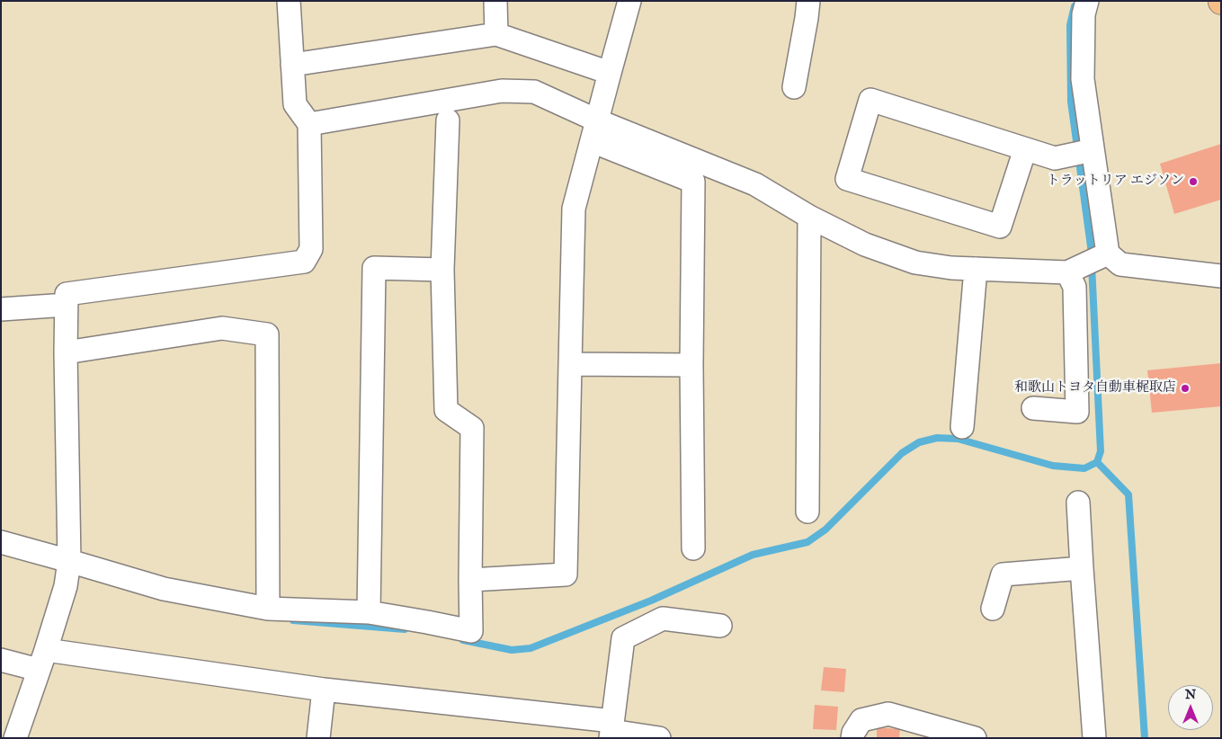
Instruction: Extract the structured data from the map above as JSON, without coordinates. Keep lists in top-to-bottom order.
{
  "places": ["トラットリア エジソン", "和歌山トヨタ自動車梶取店"],
  "north": "top"
}
